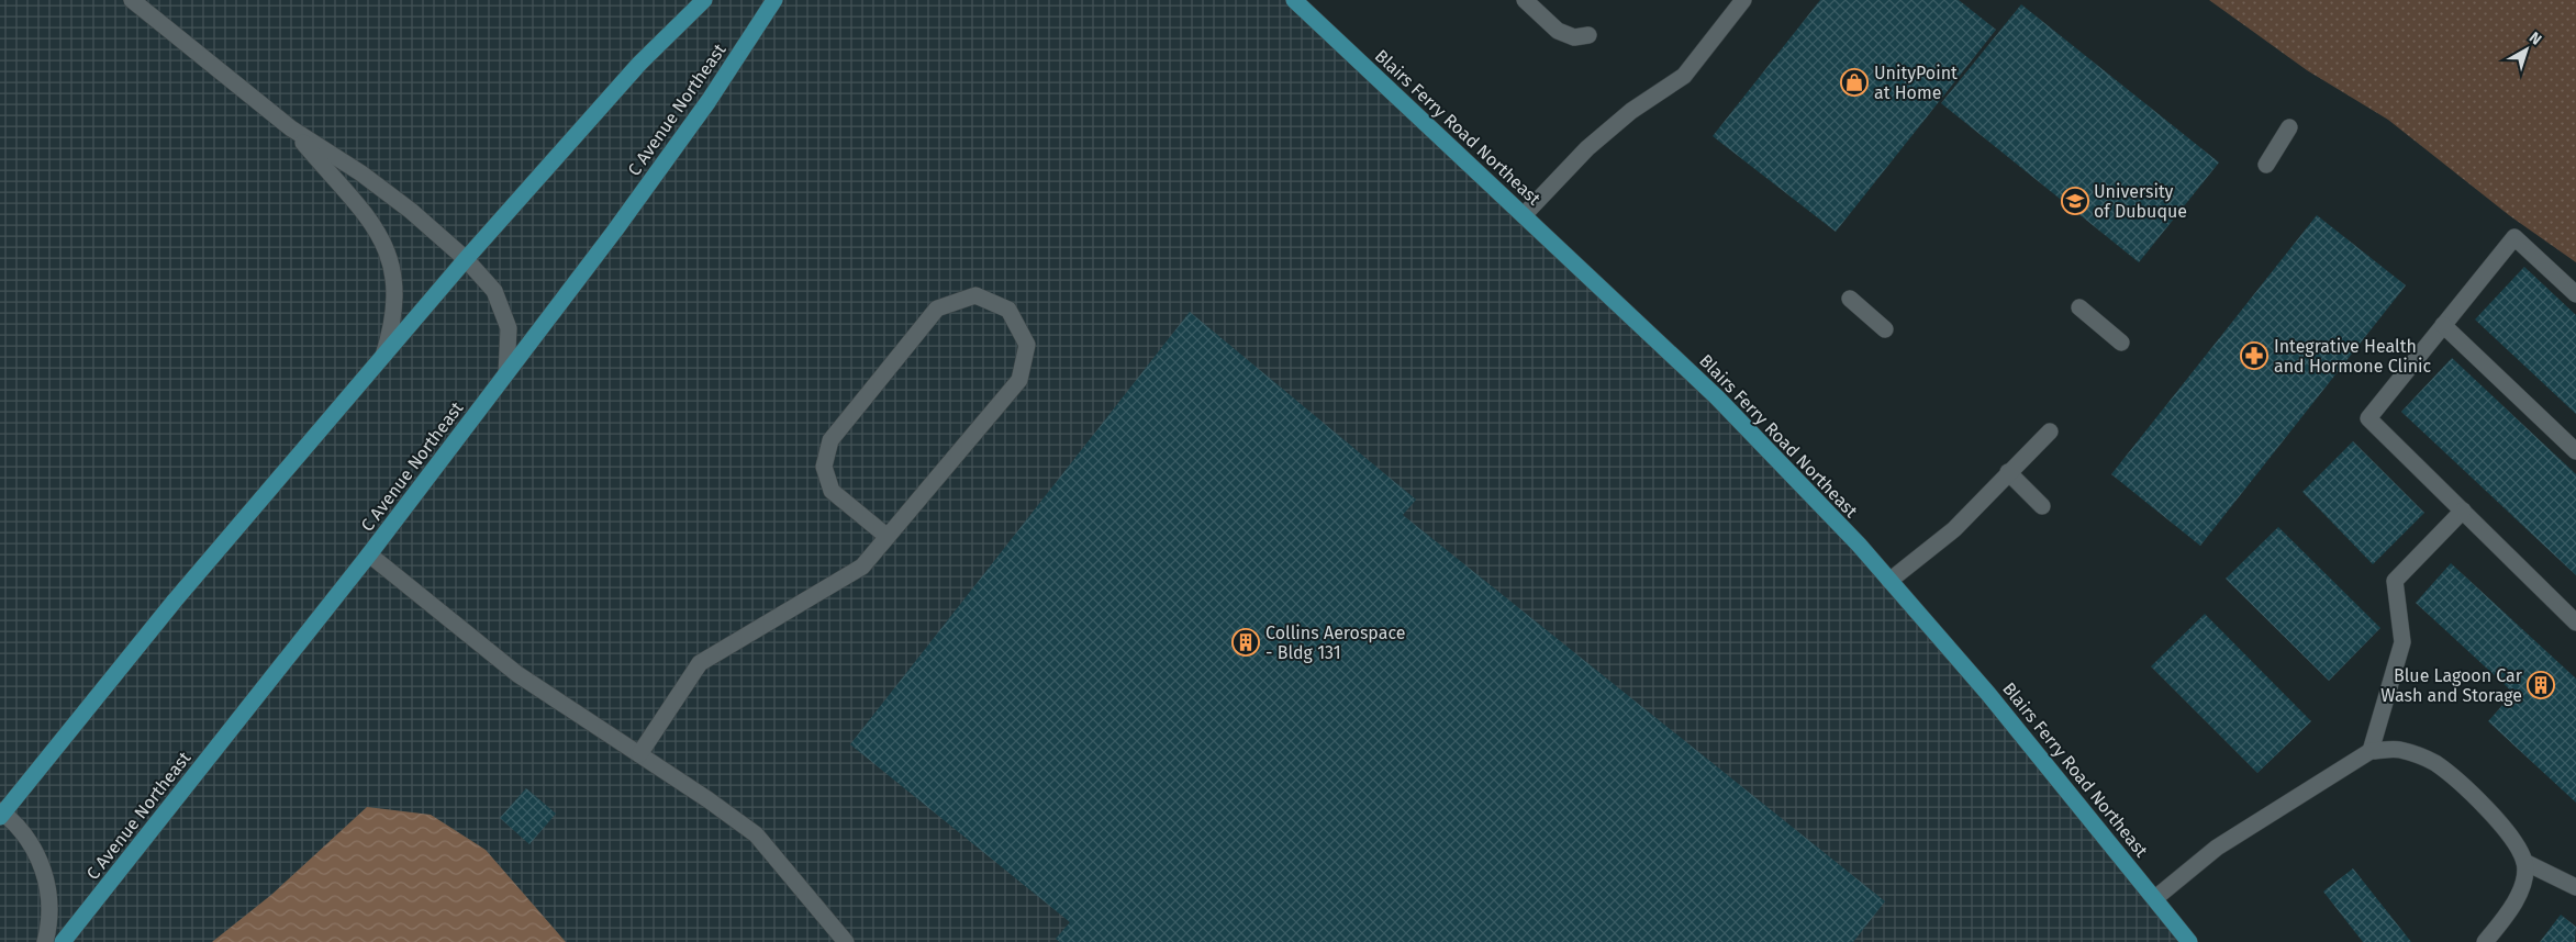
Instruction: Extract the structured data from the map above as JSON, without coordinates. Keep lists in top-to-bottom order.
{
  "streets": {
    "main road": ["C Avenue Northeast", "Blairs Ferry Road Northeast"]
  },
  "places": {
    "shop": ["UnityPoint at Home"],
    "school or university": ["University of Dubuque"],
    "pharmacy": ["Integrative Health and Hormone Clinic"],
    "building": ["Collins Aerospace - Bldg 131", "Blue Lagoon Car Wash and Storage"]
  },
  "north": "top right"
}
